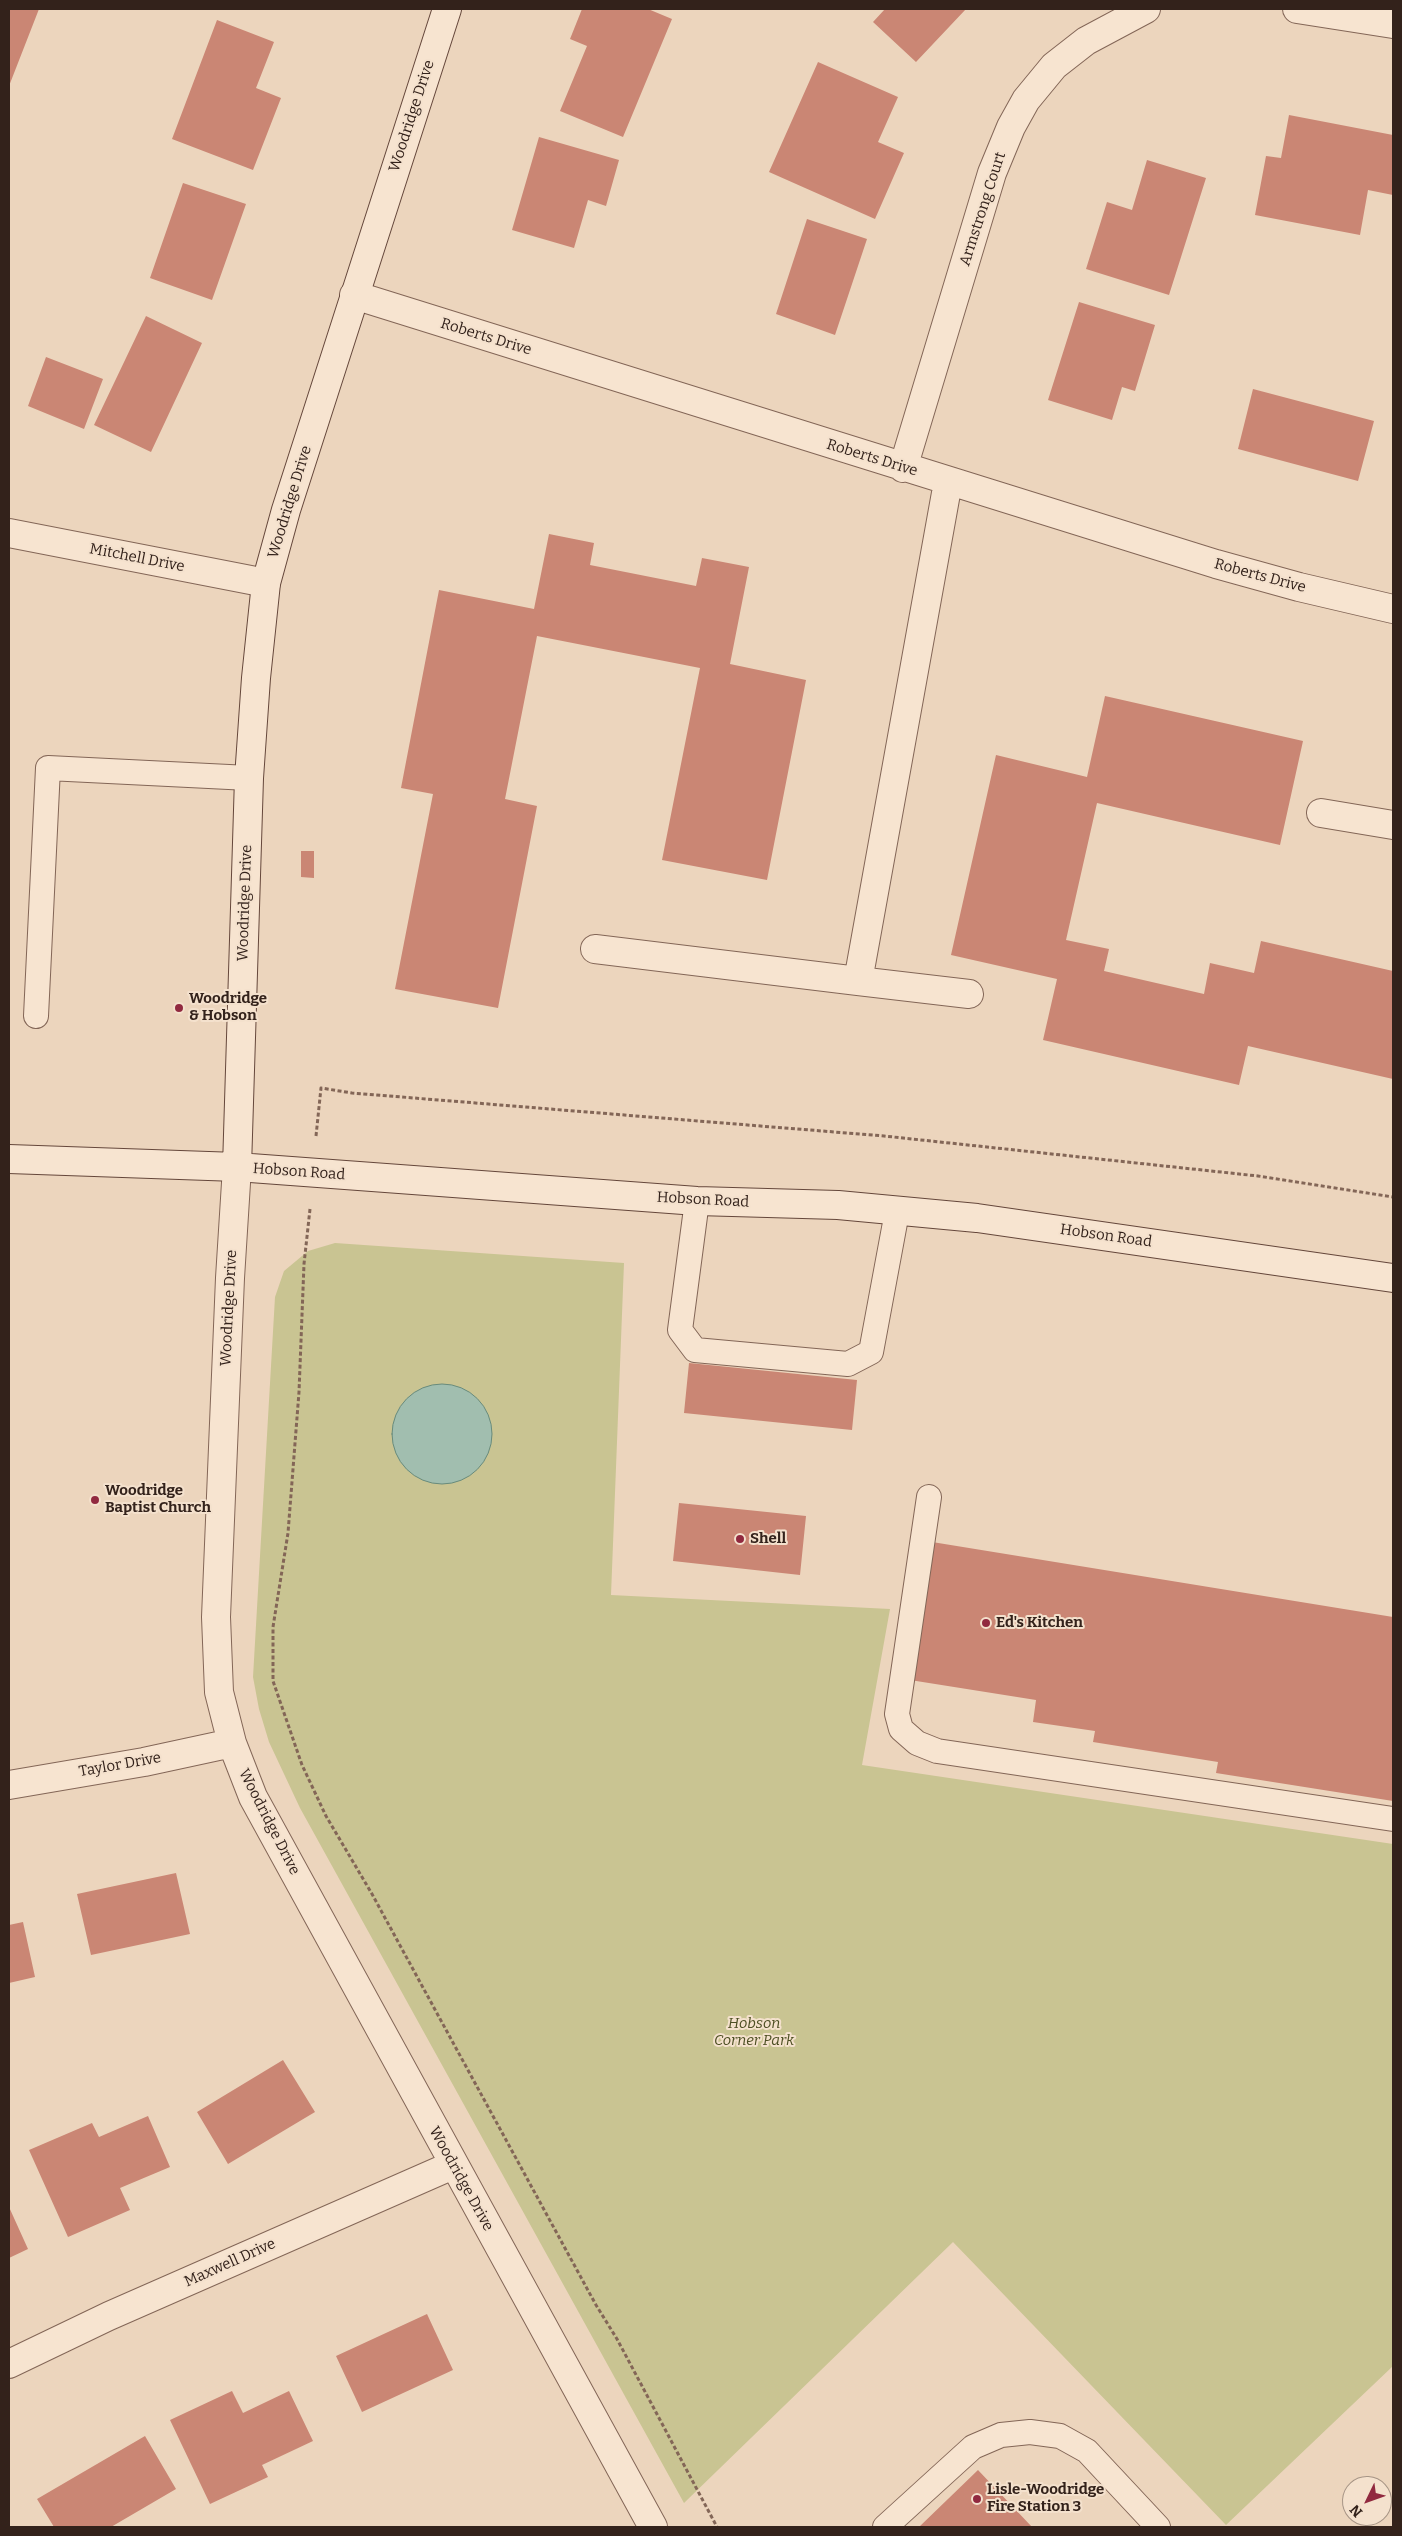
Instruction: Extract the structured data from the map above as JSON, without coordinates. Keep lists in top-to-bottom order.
{
  "streets": {
    "street": [
      "Woodridge Drive",
      "Armstrong Court",
      "Roberts Drive",
      "Mitchell Drive",
      "Hobson Road",
      "Taylor Drive",
      "Maxwell Drive"
    ]
  },
  "crossings": [
    ["Woodridge Drive", "Roberts Drive"],
    ["Woodridge Drive", "Mitchell Drive"],
    ["Woodridge Drive", "Hobson Road"],
    ["Woodridge Drive", "Taylor Drive"],
    ["Woodridge Drive", "Maxwell Drive"],
    ["Armstrong Court", "Roberts Drive"]
  ],
  "parks": ["Hobson Corner Park"],
  "places": [
    "Woodridge & Hobson",
    "Woodridge Baptist Church",
    "Shell",
    "Ed's Kitchen",
    "Lisle-Woodridge Fire Station 3"
  ],
  "north": "bottom left"
}
